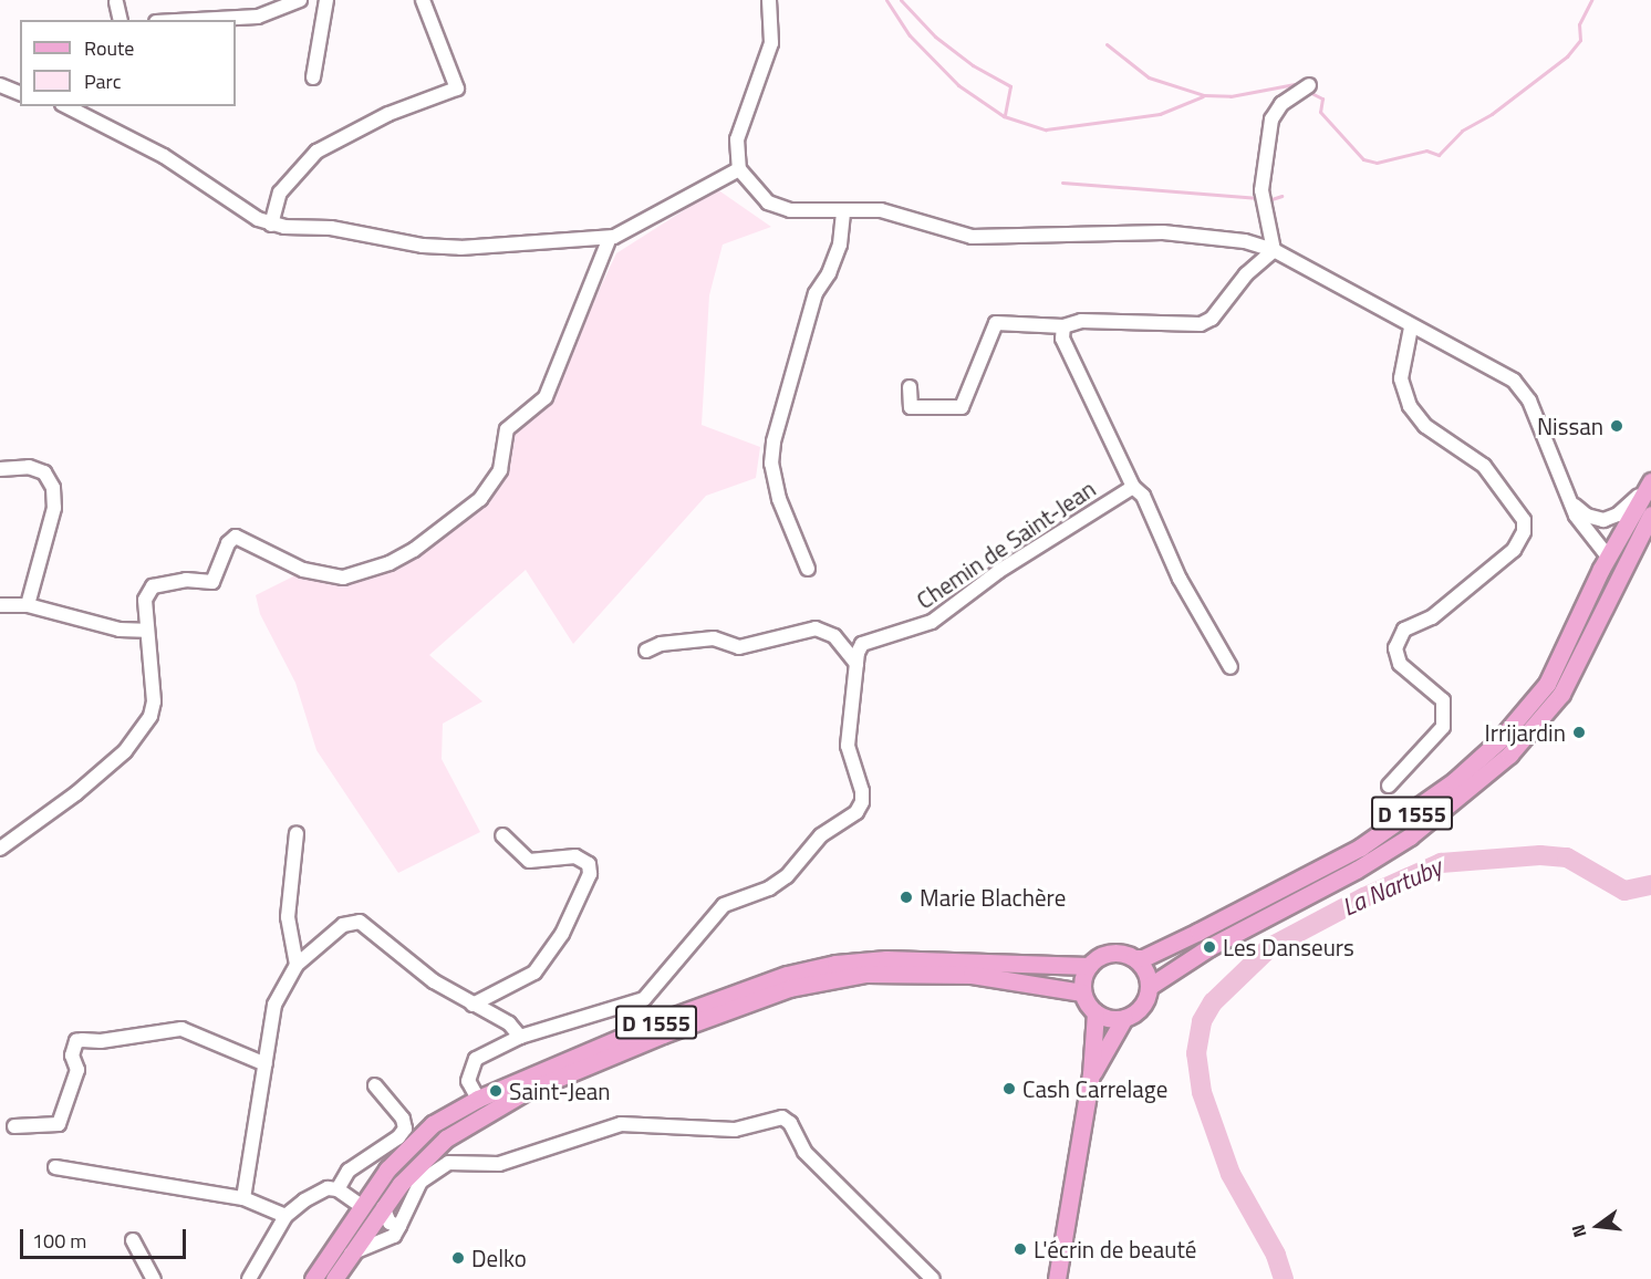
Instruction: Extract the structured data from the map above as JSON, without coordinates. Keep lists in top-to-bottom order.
{
  "streets": {
    "main road": ["D 1555"],
    "street": ["Chemin de Saint-Jean"]
  },
  "water": ["La Nartuby"],
  "places": [
    "Nissan",
    "Irrijardin",
    "Marie Blachère",
    "Les Danseurs",
    "Cash Carrelage",
    "Saint-Jean",
    "L'écrin de beauté",
    "Delko"
  ],
  "legend": ["Route", "Parc"],
  "scale_bar": "100 m",
  "north": "left"
}
